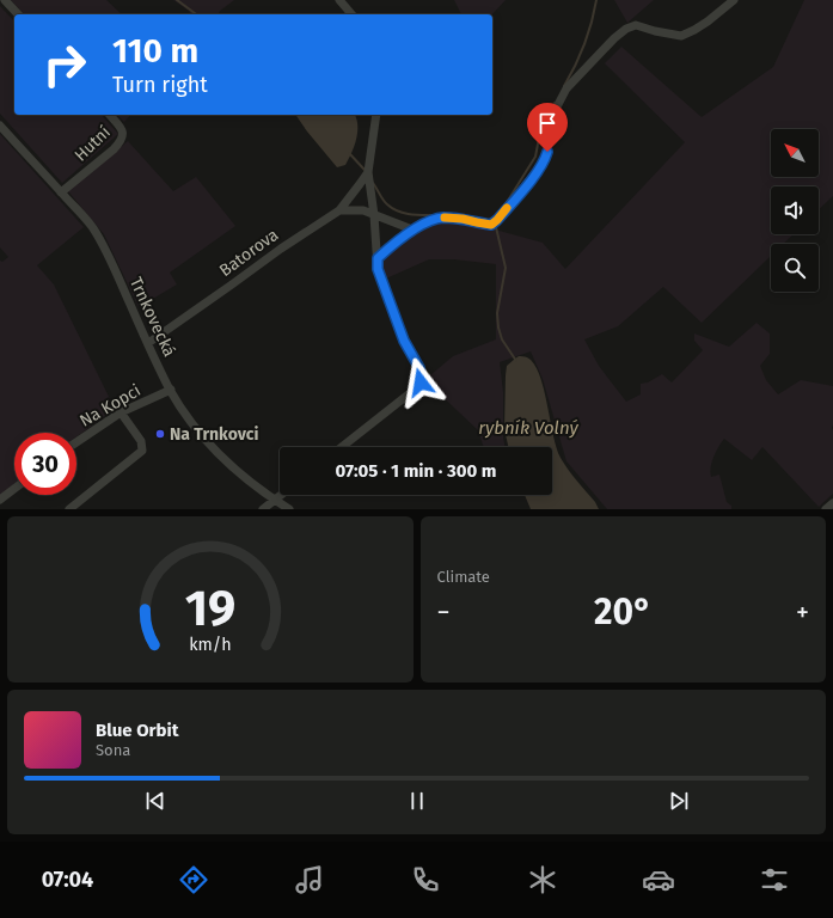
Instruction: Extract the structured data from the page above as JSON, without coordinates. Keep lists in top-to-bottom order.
{
  "streets": {
    "street": [
      "Hutní",
      "Batorova",
      "Trnkovecká",
      "Na Kopci"
    ]
  },
  "crossings": [
    ["Hutní", "Trnkovecká"],
    ["Batorova", "Trnkovecká"],
    ["Trnkovecká", "Na Kopci"]
  ],
  "water": ["rybník Volný"],
  "places": ["Na Trnkovci"],
  "north": "top left",
  "page": {
    "turn": ["110 m", "Turn right"],
    "limit": "30",
    "trip": "07:05 · 1 min · 300 m",
    "tile": "Climate",
    "heat": ["−", "20°", "+"],
    "song": ["Blue Orbit", "Sona"],
    "tabs": "07:04",
    "gauge": ["19", "km/h"]
  }
}
